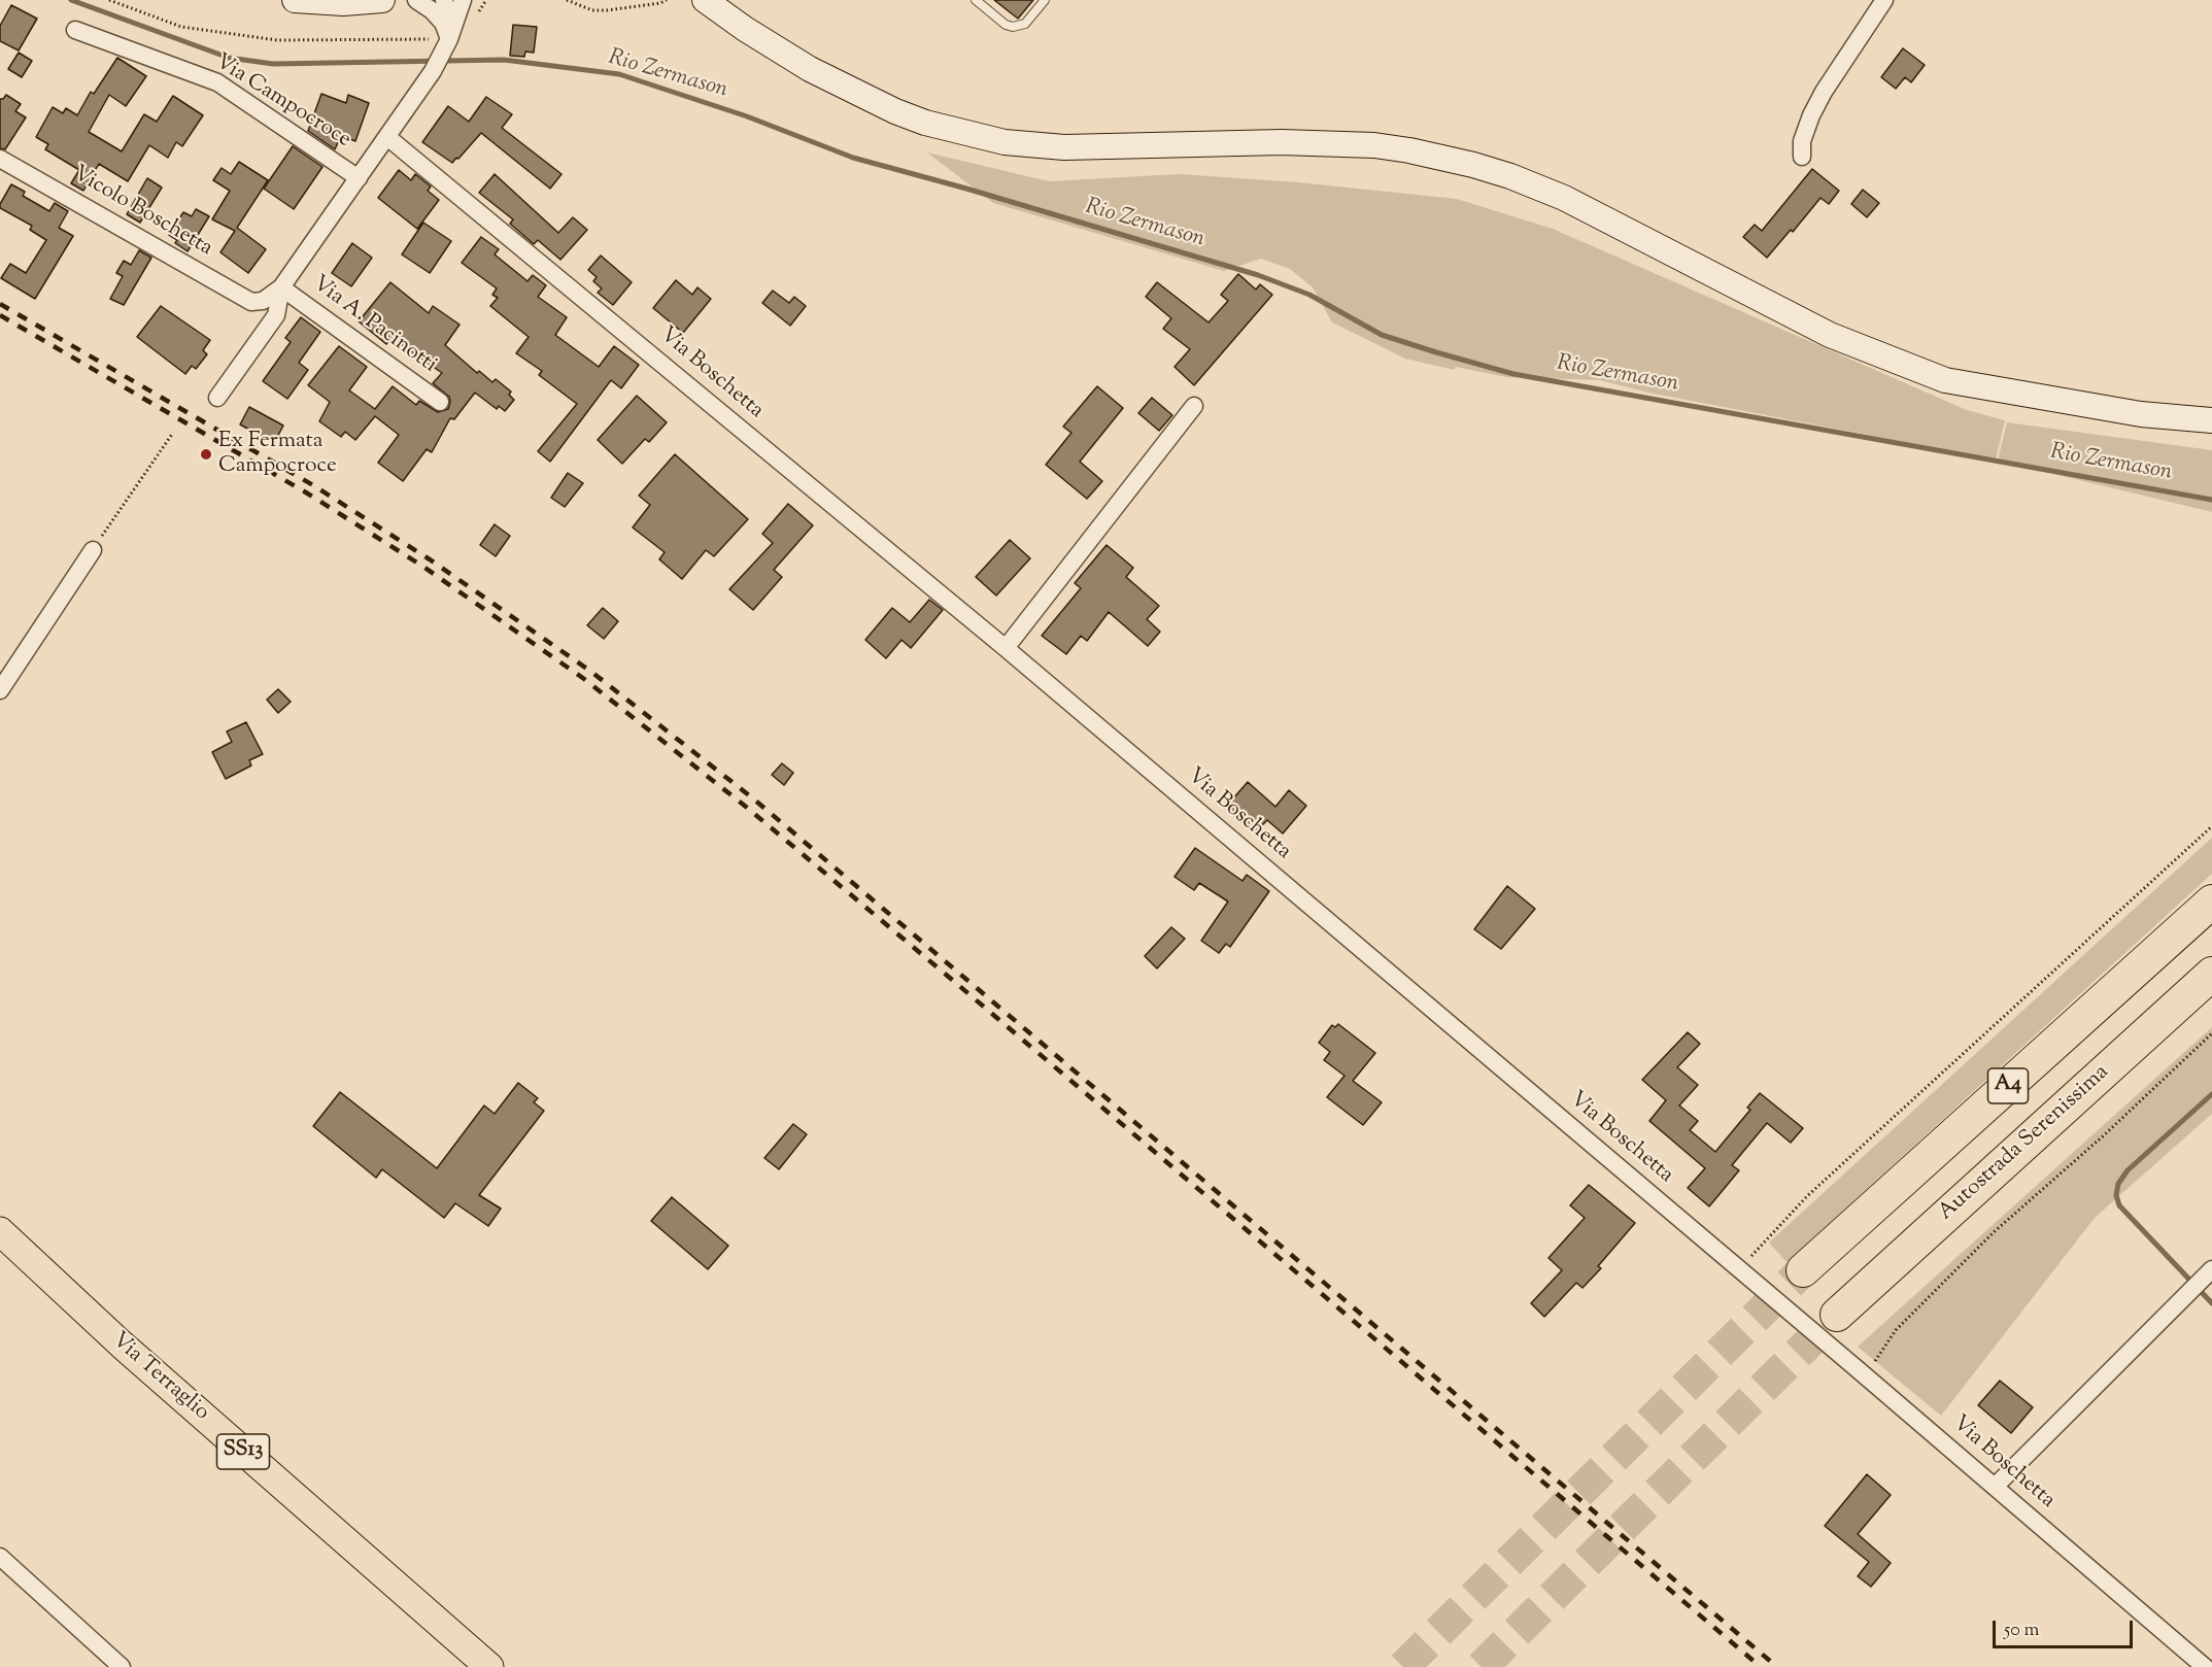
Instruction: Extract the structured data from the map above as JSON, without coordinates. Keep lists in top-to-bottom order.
{
  "streets": {
    "highway": ["A4", "Autostrada Serenissima"],
    "main road": ["Via Terraglio", "SS13"],
    "street": [
      "Via Campocroce",
      "Vicolo Boschetta",
      "Via A. Pacinotti",
      "Via Boschetta"
    ]
  },
  "crossings": [
    ["Via Campocroce", "Vicolo Boschetta"],
    ["Via Campocroce", "Via A. Pacinotti"],
    ["Via Campocroce", "Via Boschetta"]
  ],
  "water": ["Rio Zermason"],
  "places": ["Ex Fermata Campocroce"],
  "scale_bar": "50 m"
}
